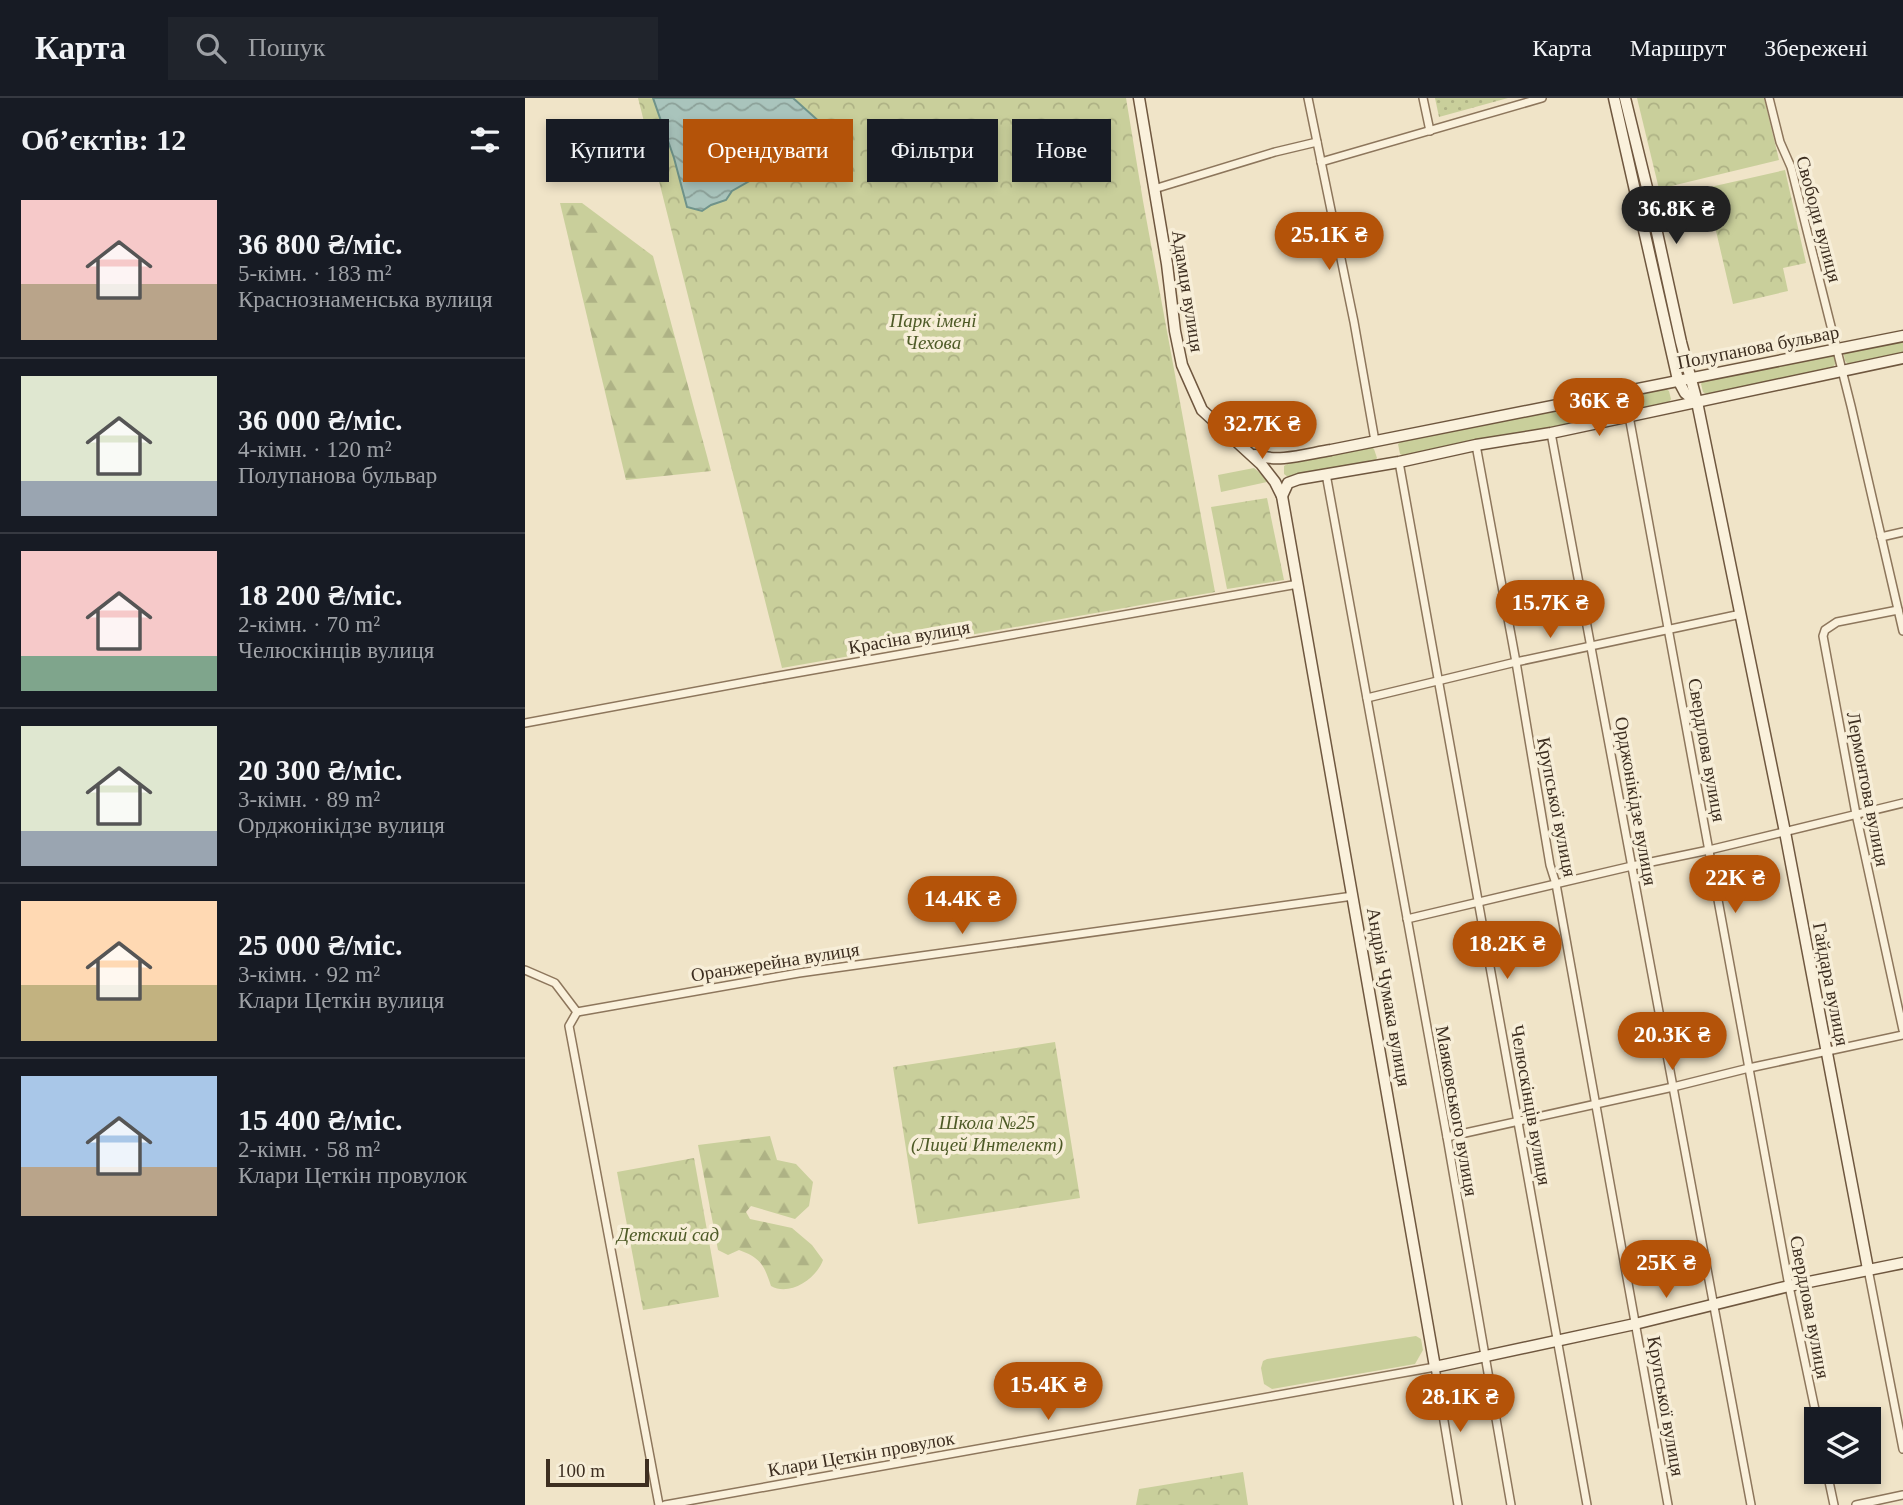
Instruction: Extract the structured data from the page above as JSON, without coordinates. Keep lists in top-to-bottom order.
{
  "streets": {
    "street": [
      "Свободи вулиця",
      "Адамця вулиця",
      "Полупанова бульвар",
      "Красіна вулиця",
      "Свердлова вулиця",
      "Лермонтова вулиця",
      "Орджонікідзе вулиця",
      "Крупської вулиця",
      "Оранжерейна вулиця",
      "Гайдара вулиця",
      "Андрія Чумака вулиця",
      "Челюскінців вулиця",
      "Маяковського вулиця",
      "Клари Цеткін провулок"
    ]
  },
  "crossings": [
    ["Свободи вулиця", "Полупанова бульвар"],
    ["Свободи вулиця", "Лермонтова вулиця"],
    ["Адамця вулиця", "Полупанова бульвар"],
    ["Адамця вулиця", "Андрія Чумака вулиця"],
    ["Полупанова бульвар", "Свердлова вулиця"],
    ["Полупанова бульвар", "Орджонікідзе вулиця"],
    ["Полупанова бульвар", "Крупської вулиця"],
    ["Полупанова бульвар", "Гайдара вулиця"],
    ["Полупанова бульвар", "Андрія Чумака вулиця"],
    ["Полупанова бульвар", "Челюскінців вулиця"],
    ["Полупанова бульвар", "Маяковського вулиця"],
    ["Красіна вулиця", "Андрія Чумака вулиця"],
    ["Оранжерейна вулиця", "Андрія Чумака вулиця"],
    ["Андрія Чумака вулиця", "Клари Цеткін провулок"]
  ],
  "parks": ["Парк імені Чехова", "Школа №25 (Лицей Интелект)", "Детский сад"],
  "scale_bar": "100 m",
  "page": {
    "header": "Карта",
    "search": "Пошук",
    "nav": ["Карта", "Маршрут", "Збережені"],
    "heading": "Об’єктів: 12",
    "chip": [
      "Купити",
      "Орендувати",
      "Фільтри",
      "Нове"
    ],
    "list": [
      {
        "name": "36 800 ₴/міс.",
        "note": "5-кімн. · 183 m² · Краснознаменська вулиця"
      },
      {
        "name": "36 000 ₴/міс.",
        "note": "4-кімн. · 120 m² · Полупанова бульвар"
      },
      {
        "name": "18 200 ₴/міс.",
        "note": "2-кімн. · 70 m² · Челюскінців вулиця"
      },
      {
        "name": "20 300 ₴/міс.",
        "note": "3-кімн. · 89 m² · Орджонікідзе вулиця"
      },
      {
        "name": "25 000 ₴/міс.",
        "note": "3-кімн. · 92 m² · Клари Цеткін вулиця"
      },
      {
        "name": "15 400 ₴/міс.",
        "note": "2-кімн. · 58 m² · Клари Цеткін провулок"
      }
    ],
    "price": [
      "36.8K ₴",
      "25.1K ₴",
      "36K ₴",
      "32.7K ₴",
      "15.7K ₴",
      "22K ₴",
      "14.4K ₴",
      "18.2K ₴",
      "20.3K ₴",
      "25K ₴",
      "15.4K ₴",
      "28.1K ₴"
    ],
    "scale": "100 m"
  }
}
